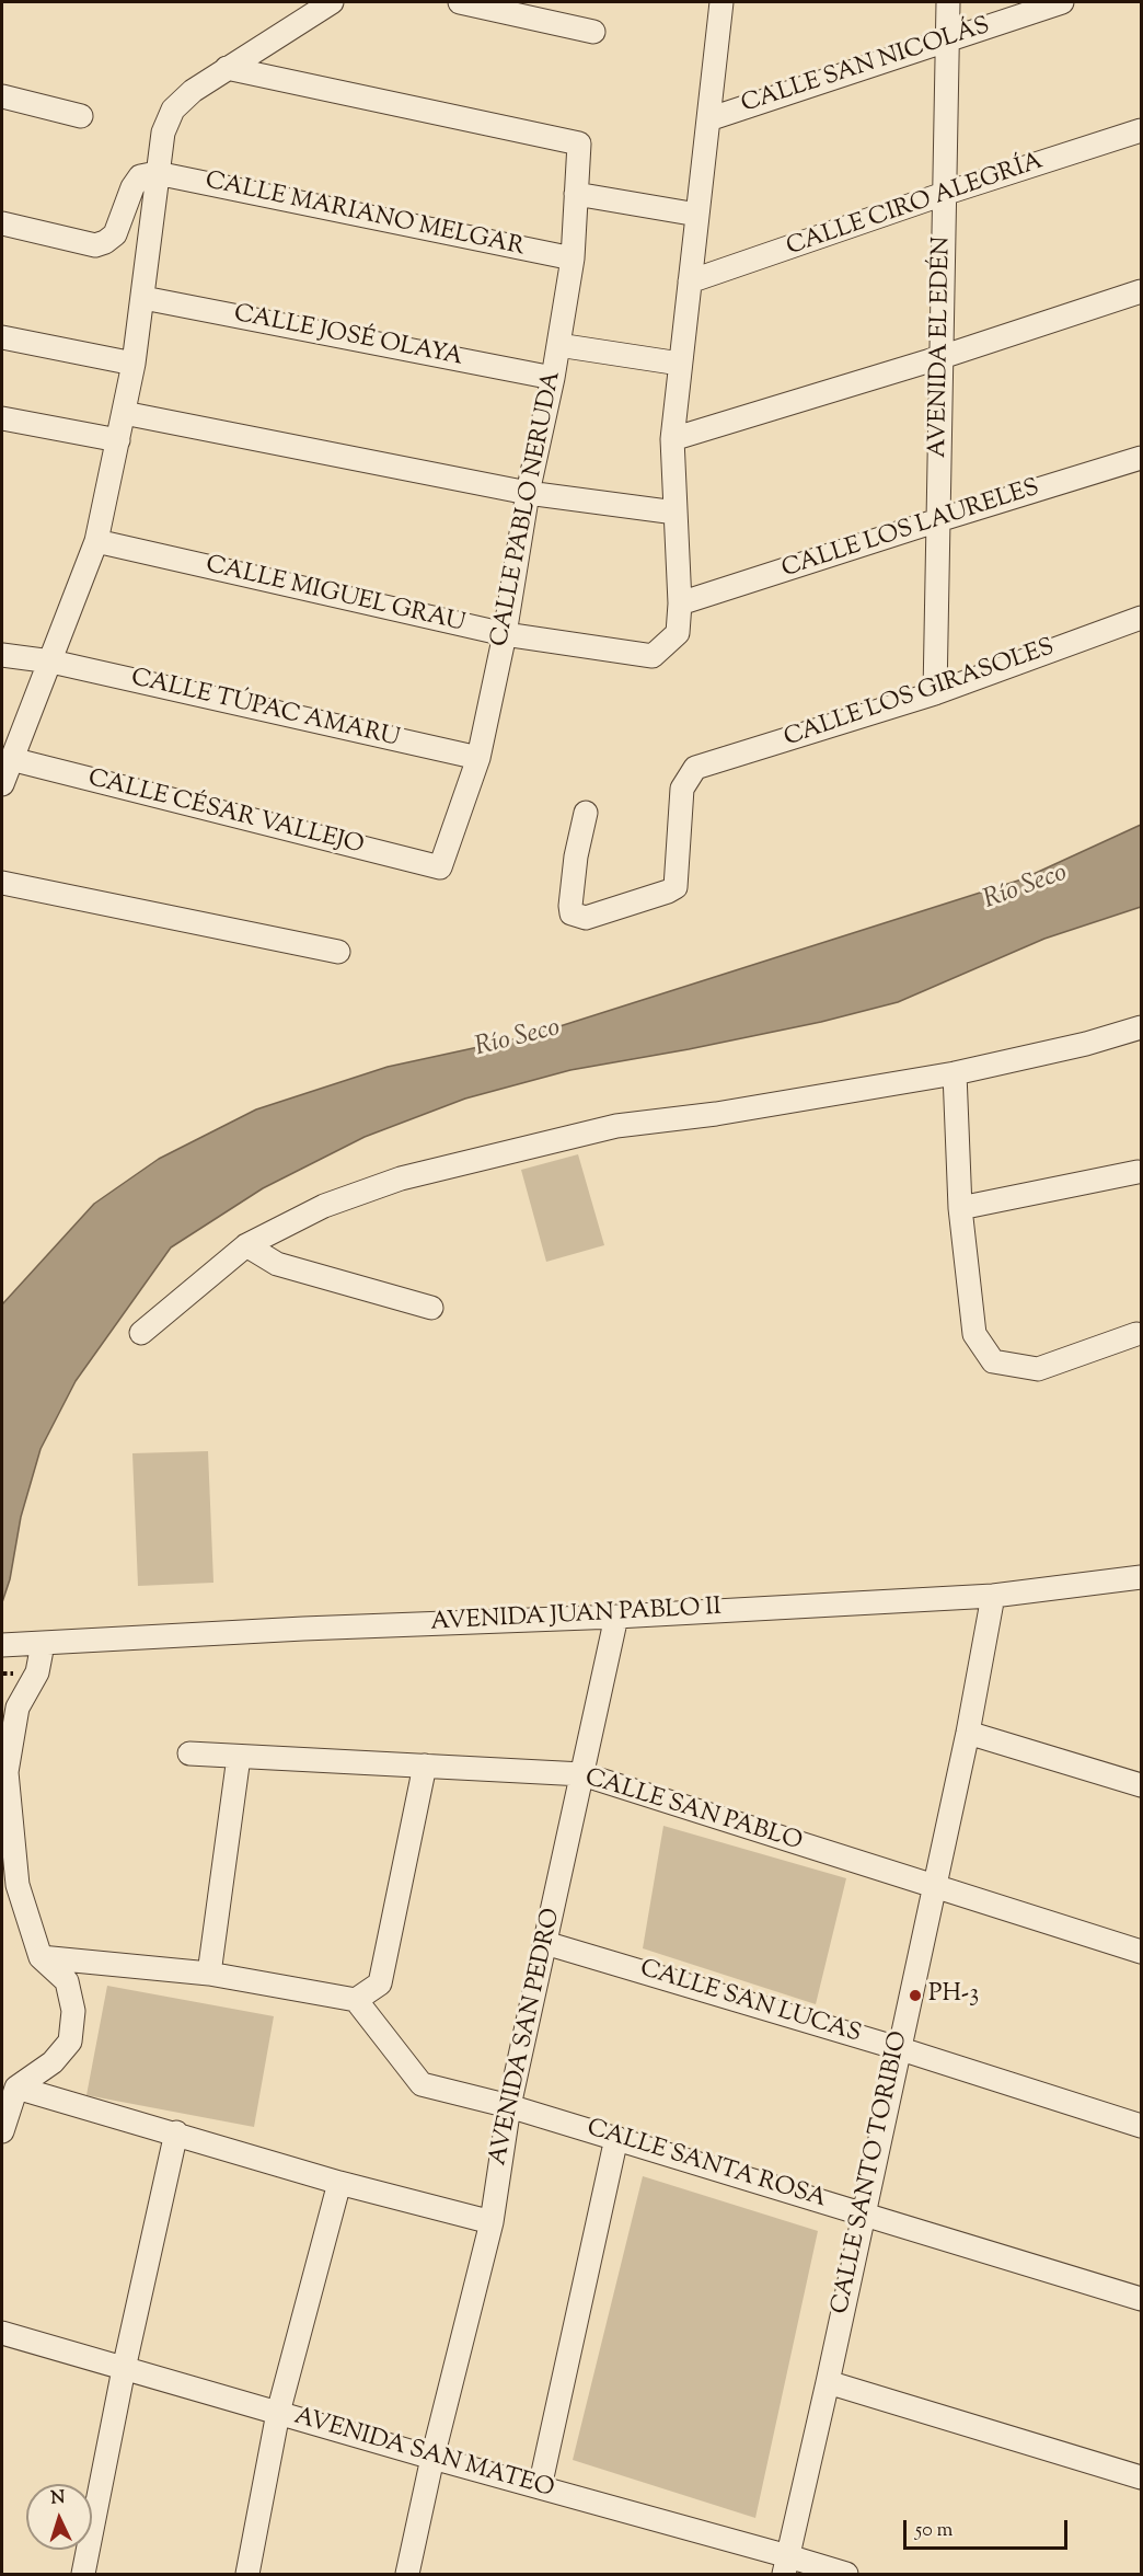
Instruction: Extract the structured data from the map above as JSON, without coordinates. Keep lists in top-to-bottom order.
{
  "streets": {
    "street": [
      "CALLE SAN NICOLÁS",
      "CALLE CIRO ALEGRÍA",
      "CALLE MARIANO MELGAR",
      "CALLE JOSÉ OLAYA",
      "AVENIDA EL EDÉN",
      "CALLE PABLO NERUDA",
      "CALLE LOS LAURELES",
      "CALLE MIGUEL GRAU",
      "CALLE LOS GIRASOLES",
      "CALLE TÚPAC AMARU",
      "CALLE CÉSAR VALLEJO",
      "AVENIDA JUAN PABLO II",
      "CALLE SAN PABLO",
      "CALLE SAN LUCAS",
      "AVENIDA SAN PEDRO",
      "CALLE SANTA ROSA",
      "CALLE SANTO TORIBIO",
      "AVENIDA SAN MATEO"
    ]
  },
  "crossings": [
    ["CALLE SAN NICOLÁS", "AVENIDA EL EDÉN"],
    ["CALLE CIRO ALEGRÍA", "AVENIDA EL EDÉN"],
    ["CALLE MARIANO MELGAR", "CALLE PABLO NERUDA"],
    ["CALLE JOSÉ OLAYA", "CALLE PABLO NERUDA"],
    ["AVENIDA EL EDÉN", "CALLE LOS LAURELES"],
    ["AVENIDA EL EDÉN", "CALLE LOS GIRASOLES"],
    ["CALLE PABLO NERUDA", "CALLE MIGUEL GRAU"],
    ["CALLE PABLO NERUDA", "CALLE TÚPAC AMARU"],
    ["CALLE PABLO NERUDA", "CALLE CÉSAR VALLEJO"],
    ["CALLE LOS LAURELES", "CALLE MIGUEL GRAU"],
    ["AVENIDA JUAN PABLO II", "AVENIDA SAN PEDRO"],
    ["AVENIDA JUAN PABLO II", "CALLE SANTO TORIBIO"],
    ["CALLE SAN PABLO", "AVENIDA SAN PEDRO"],
    ["CALLE SAN PABLO", "CALLE SANTO TORIBIO"],
    ["CALLE SAN LUCAS", "AVENIDA SAN PEDRO"],
    ["CALLE SAN LUCAS", "CALLE SANTO TORIBIO"],
    ["AVENIDA SAN PEDRO", "CALLE SANTA ROSA"],
    ["AVENIDA SAN PEDRO", "AVENIDA SAN MATEO"],
    ["CALLE SANTA ROSA", "CALLE SANTO TORIBIO"],
    ["CALLE SANTO TORIBIO", "AVENIDA SAN MATEO"]
  ],
  "water": ["Río Seco"],
  "places": ["PH-3"],
  "scale_bar": "50 m",
  "north": "top"
}
